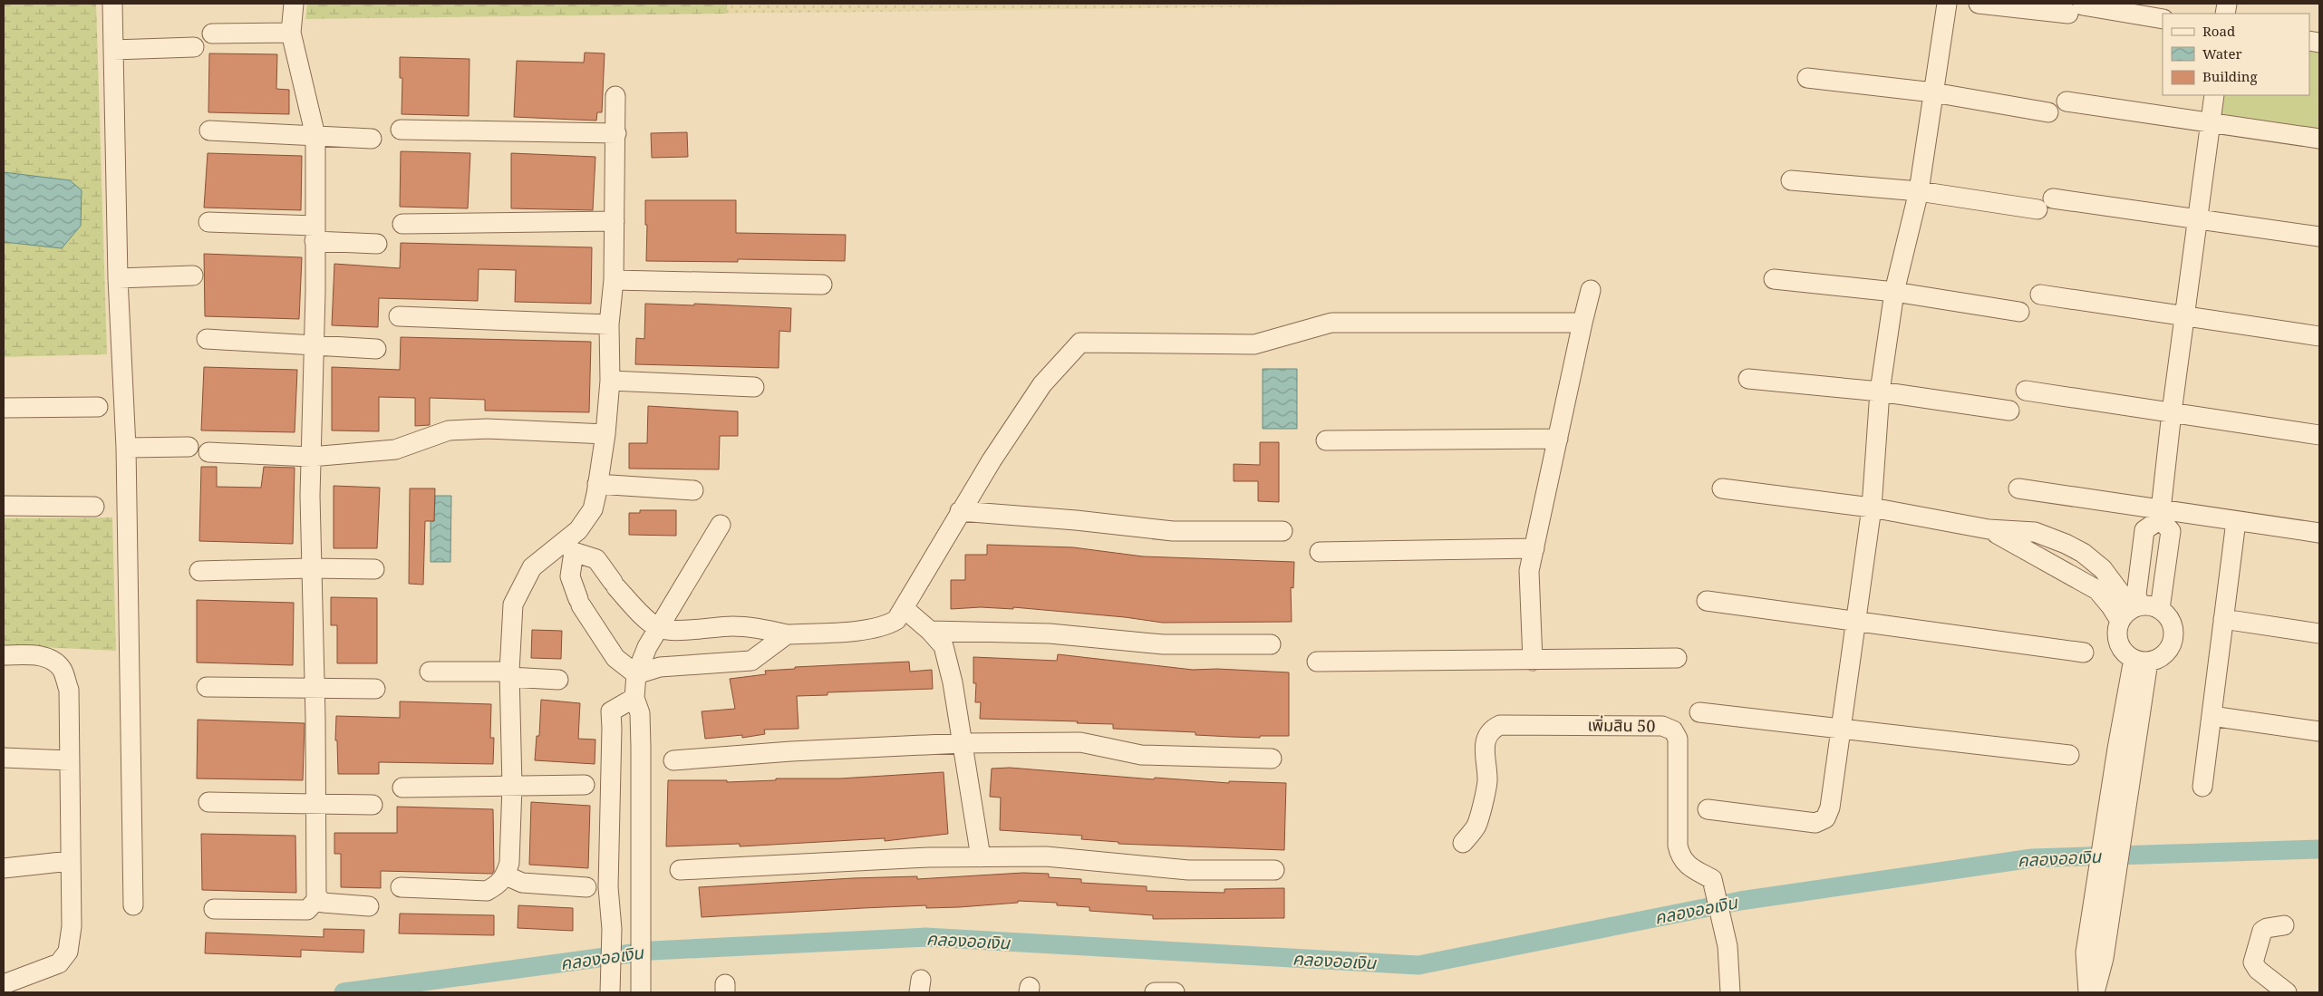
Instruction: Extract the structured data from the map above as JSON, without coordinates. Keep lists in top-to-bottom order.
{
  "streets": {
    "street": ["เพิ่มสิน 50"]
  },
  "water": ["คลองออเงิน"],
  "legend": ["Road", "Water", "Building"]
}
